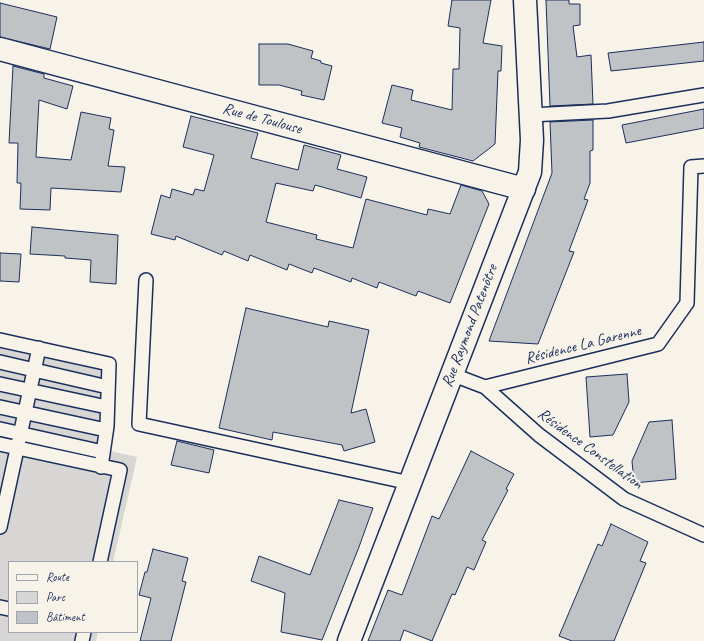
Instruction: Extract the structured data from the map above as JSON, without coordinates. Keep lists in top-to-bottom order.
{
  "streets": {
    "main road": ["Rue de Toulouse", "Rue Raymond Patenôtre"],
    "lane": ["Résidence La Garenne", "Résidence Constellation"]
  },
  "crossings": [
    ["Rue de Toulouse", "Rue Raymond Patenôtre"],
    ["Résidence La Garenne", "Résidence Constellation"]
  ],
  "legend": ["Route", "Parc", "Bâtiment"]
}
